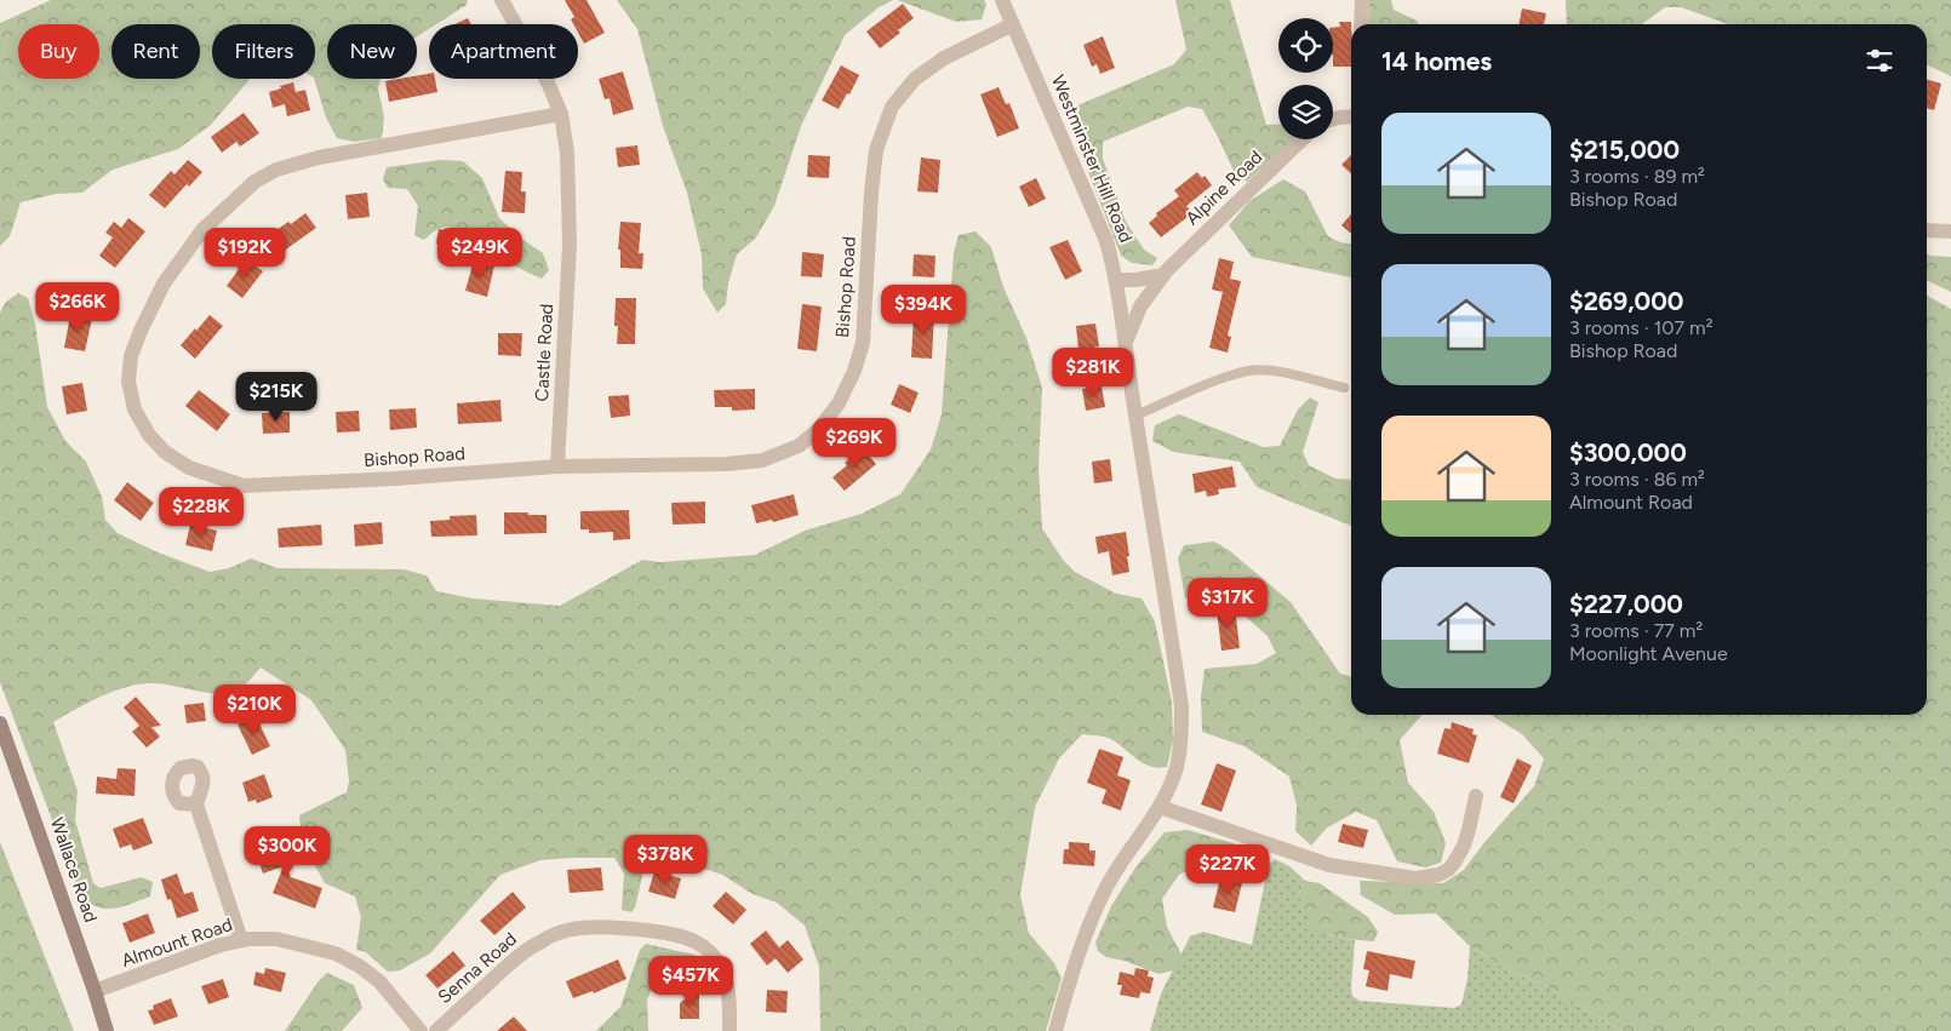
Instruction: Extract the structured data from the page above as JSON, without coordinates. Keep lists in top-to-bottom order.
{
  "streets": {
    "street": [
      "Westminster Hill Road",
      "Alpine Road",
      "Bishop Road",
      "Castle Road",
      "Wallace Road",
      "Almount Road",
      "Senna Road"
    ]
  },
  "crossings": [
    ["Westminster Hill Road", "Alpine Road"],
    ["Westminster Hill Road", "Bishop Road"],
    ["Bishop Road", "Castle Road"],
    ["Wallace Road", "Almount Road"]
  ],
  "page": {
    "chip": [
      "Buy",
      "Rent",
      "Filters",
      "New",
      "Apartment"
    ],
    "heading": "14 homes",
    "list": [
      {
        "name": "$215,000",
        "note": "3 rooms · 89 m² · Bishop Road"
      },
      {
        "name": "$269,000",
        "note": "3 rooms · 107 m² · Bishop Road"
      },
      {
        "name": "$300,000",
        "note": "3 rooms · 86 m² · Almount Road"
      },
      {
        "name": "$227,000",
        "note": "3 rooms · 77 m² · Moonlight Avenue"
      }
    ],
    "price": [
      "$192K",
      "$249K",
      "$266K",
      "$394K",
      "$281K",
      "$215K",
      "$269K",
      "$228K",
      "$317K",
      "$210K",
      "$300K",
      "$378K",
      "$227K",
      "$457K"
    ]
  }
}
